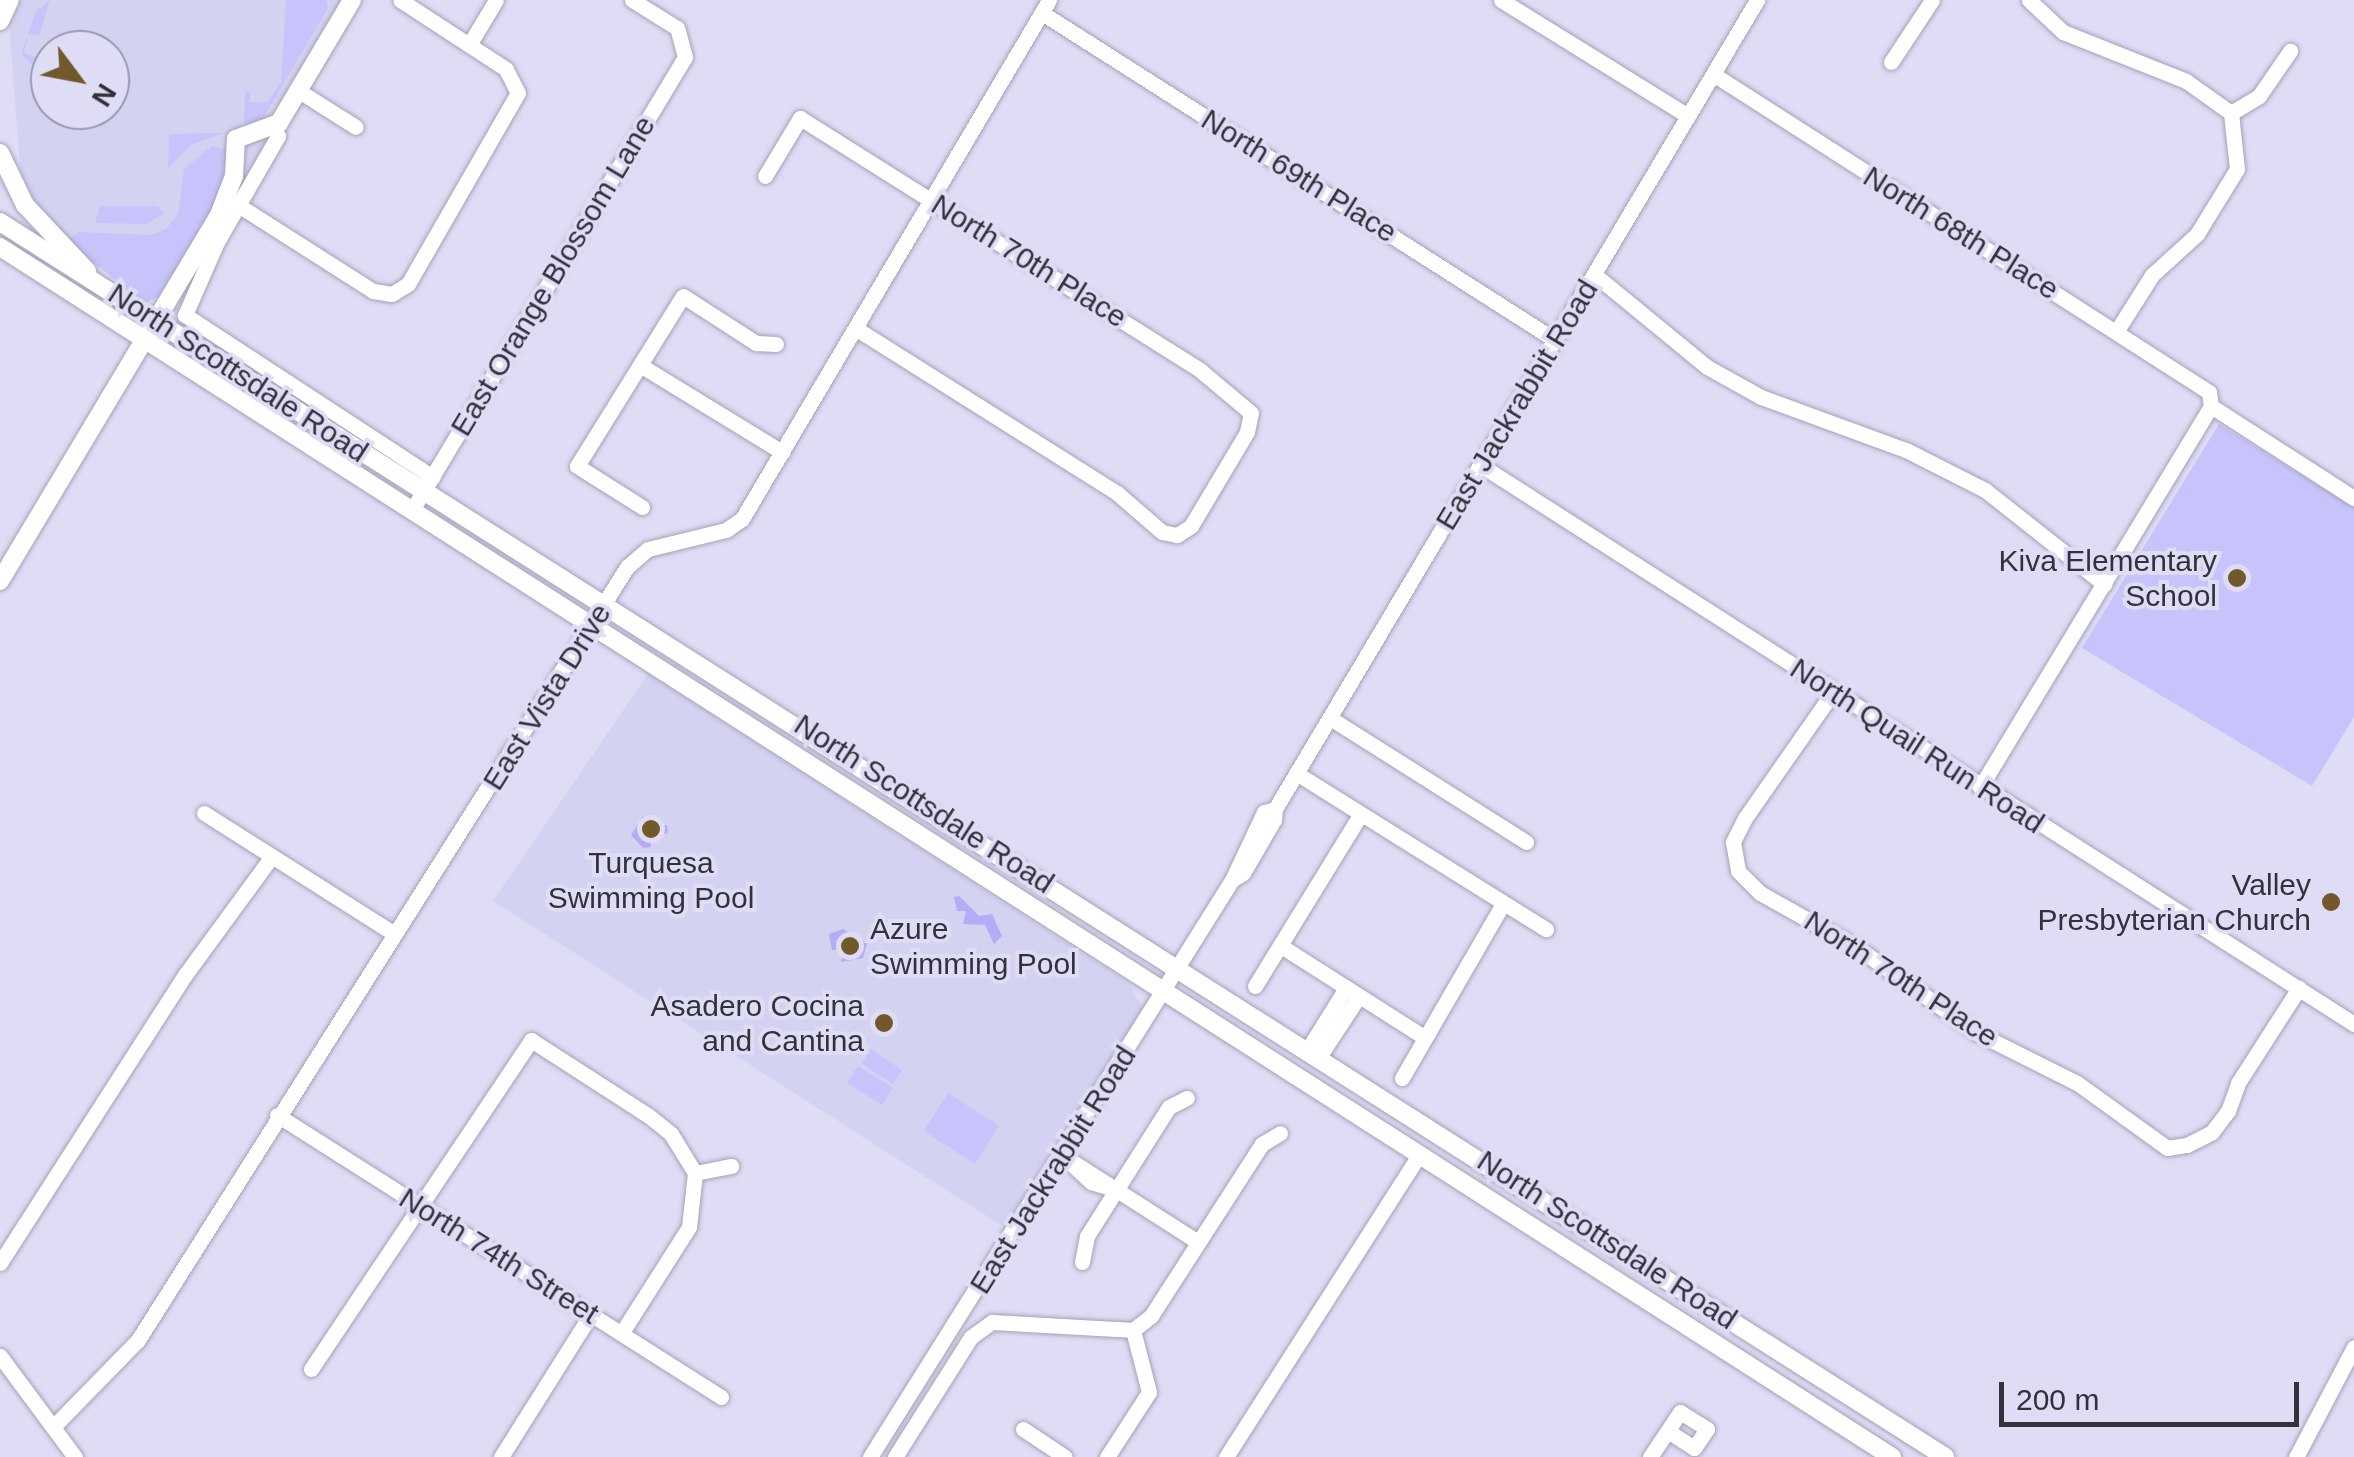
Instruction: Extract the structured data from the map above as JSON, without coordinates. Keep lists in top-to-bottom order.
{
  "streets": {
    "main road": ["North Scottsdale Road"],
    "street": [
      "North 69th Place",
      "North 68th Place",
      "North 70th Place",
      "East Orange Blossom Lane",
      "East Jackrabbit Road",
      "East Vista Drive",
      "North Quail Run Road",
      "North 74th Street"
    ]
  },
  "crossings": [
    ["North 69th Place", "East Jackrabbit Road"],
    ["North 69th Place", "East Vista Drive"],
    ["North 68th Place", "East Jackrabbit Road"],
    ["North 70th Place", "East Vista Drive"],
    ["North 70th Place", "North Quail Run Road"],
    ["East Orange Blossom Lane", "North Scottsdale Road"],
    ["North Scottsdale Road", "East Jackrabbit Road"],
    ["North Scottsdale Road", "East Vista Drive"],
    ["East Jackrabbit Road", "North Quail Run Road"],
    ["East Vista Drive", "North 74th Street"]
  ],
  "places": [
    "Kiva Elementary School",
    "Turquesa Swimming Pool",
    "Valley Presbyterian Church",
    "Azure Swimming Pool",
    "Asadero Cocina and Cantina"
  ],
  "scale_bar": "200 m",
  "north": "bottom right"
}
